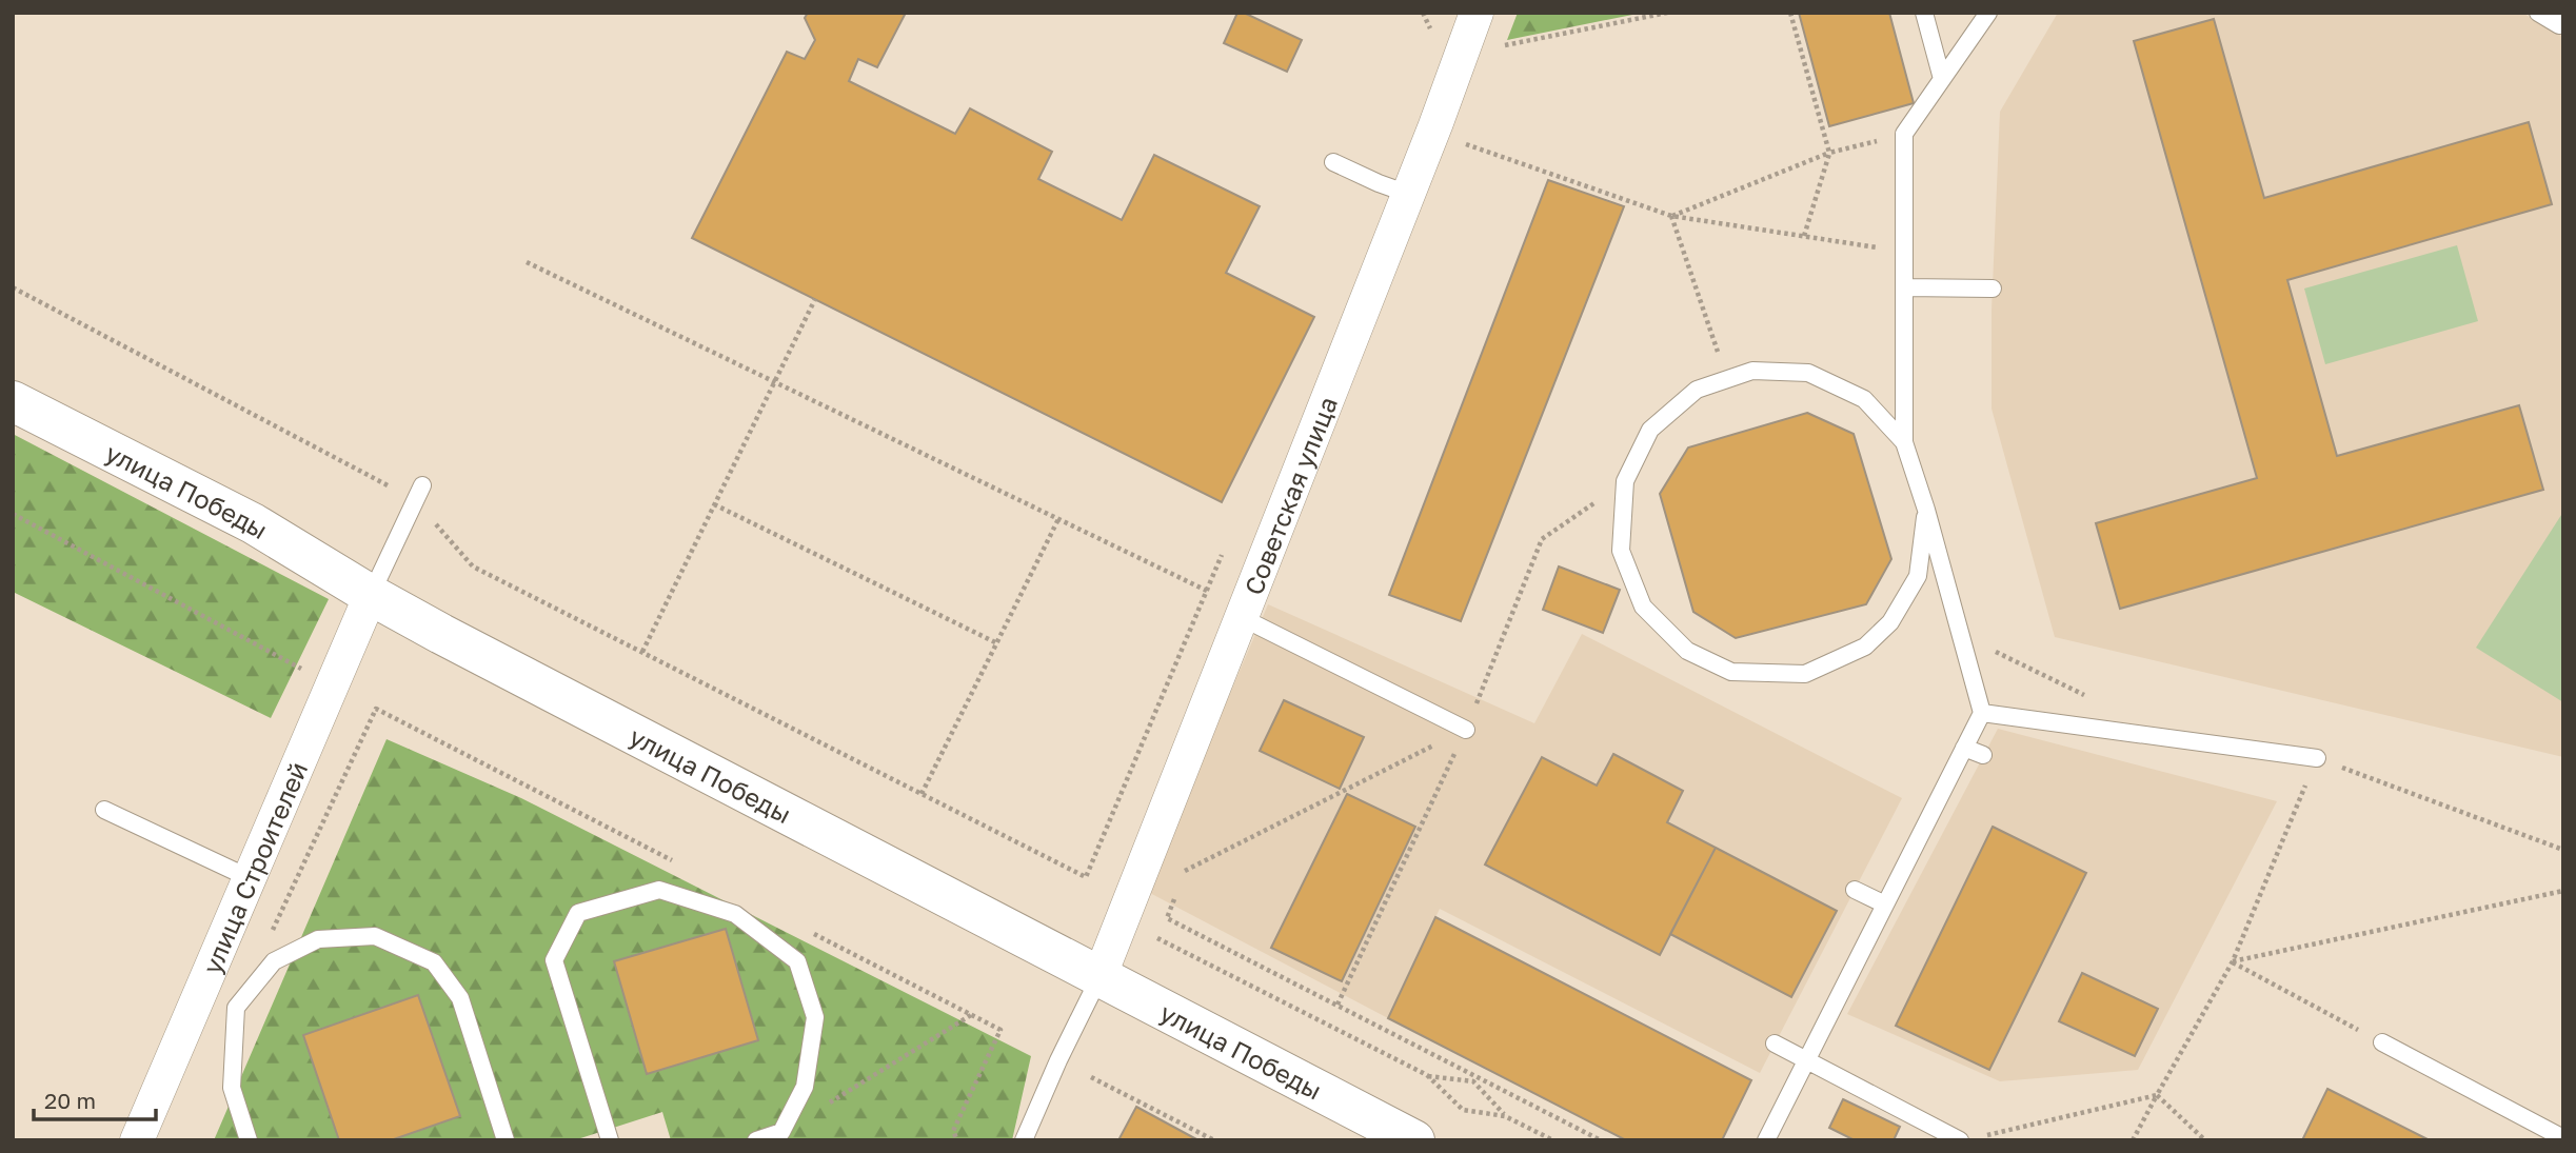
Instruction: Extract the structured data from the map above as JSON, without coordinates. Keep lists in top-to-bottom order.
{
  "streets": {
    "street": ["улица Победы", "Советская улица", "улица Строителей"]
  },
  "crossings": [
    ["улица Победы", "Советская улица"],
    ["улица Победы", "улица Строителей"]
  ],
  "scale_bar": "20 m"
}
